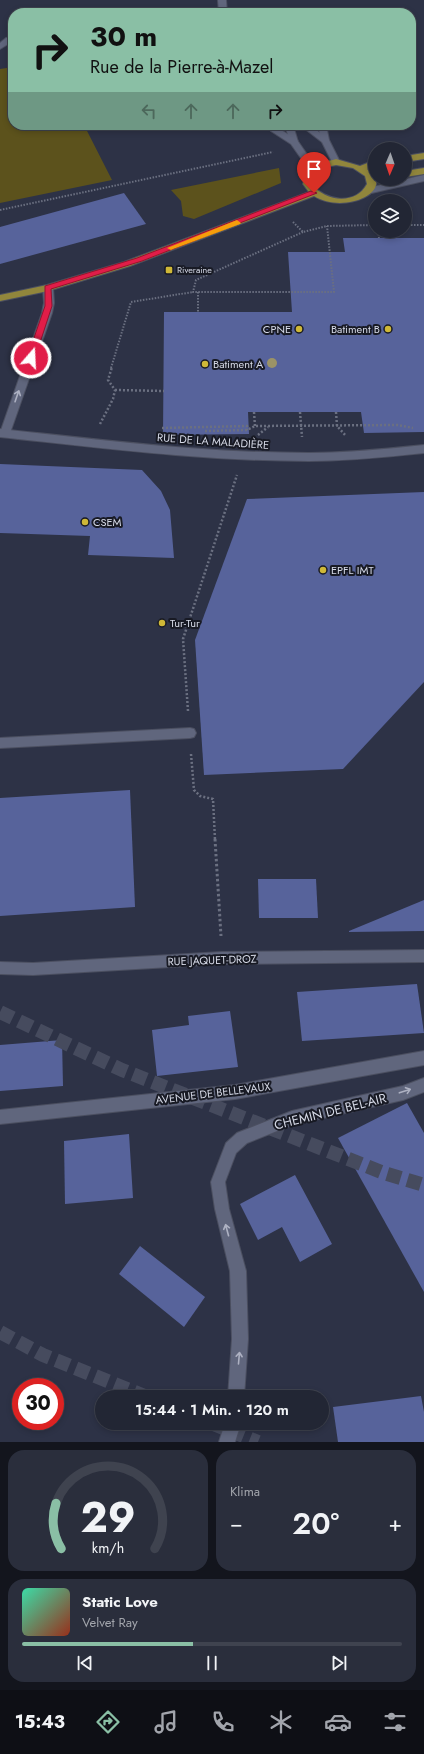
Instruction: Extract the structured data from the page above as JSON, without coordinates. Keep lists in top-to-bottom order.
{
  "streets": {
    "street": [
      "RUE DE LA MALADIÈRE",
      "RUE JAQUET-DROZ",
      "AVENUE DE BELLEVAUX",
      "CHEMIN DE BEL-AIR"
    ]
  },
  "places": {
    "transit": ["Riveraine"],
    "other": [
      "CPNE",
      "Batiment B",
      "Batiment A",
      "CSEM",
      "EPFL IMT",
      "Tur-Tur"
    ]
  },
  "north": "bottom",
  "page": {
    "turn": ["30 m", "Rue de la Pierre-à-Mazel"],
    "limit": "30",
    "trip": "15:44 · 1 Min. · 120 m",
    "tile": "Klima",
    "heat": ["−", "20°", "+"],
    "song": ["Static Love", "Velvet Ray"],
    "tabs": "15:43",
    "gauge": ["29", "km/h"]
  }
}
